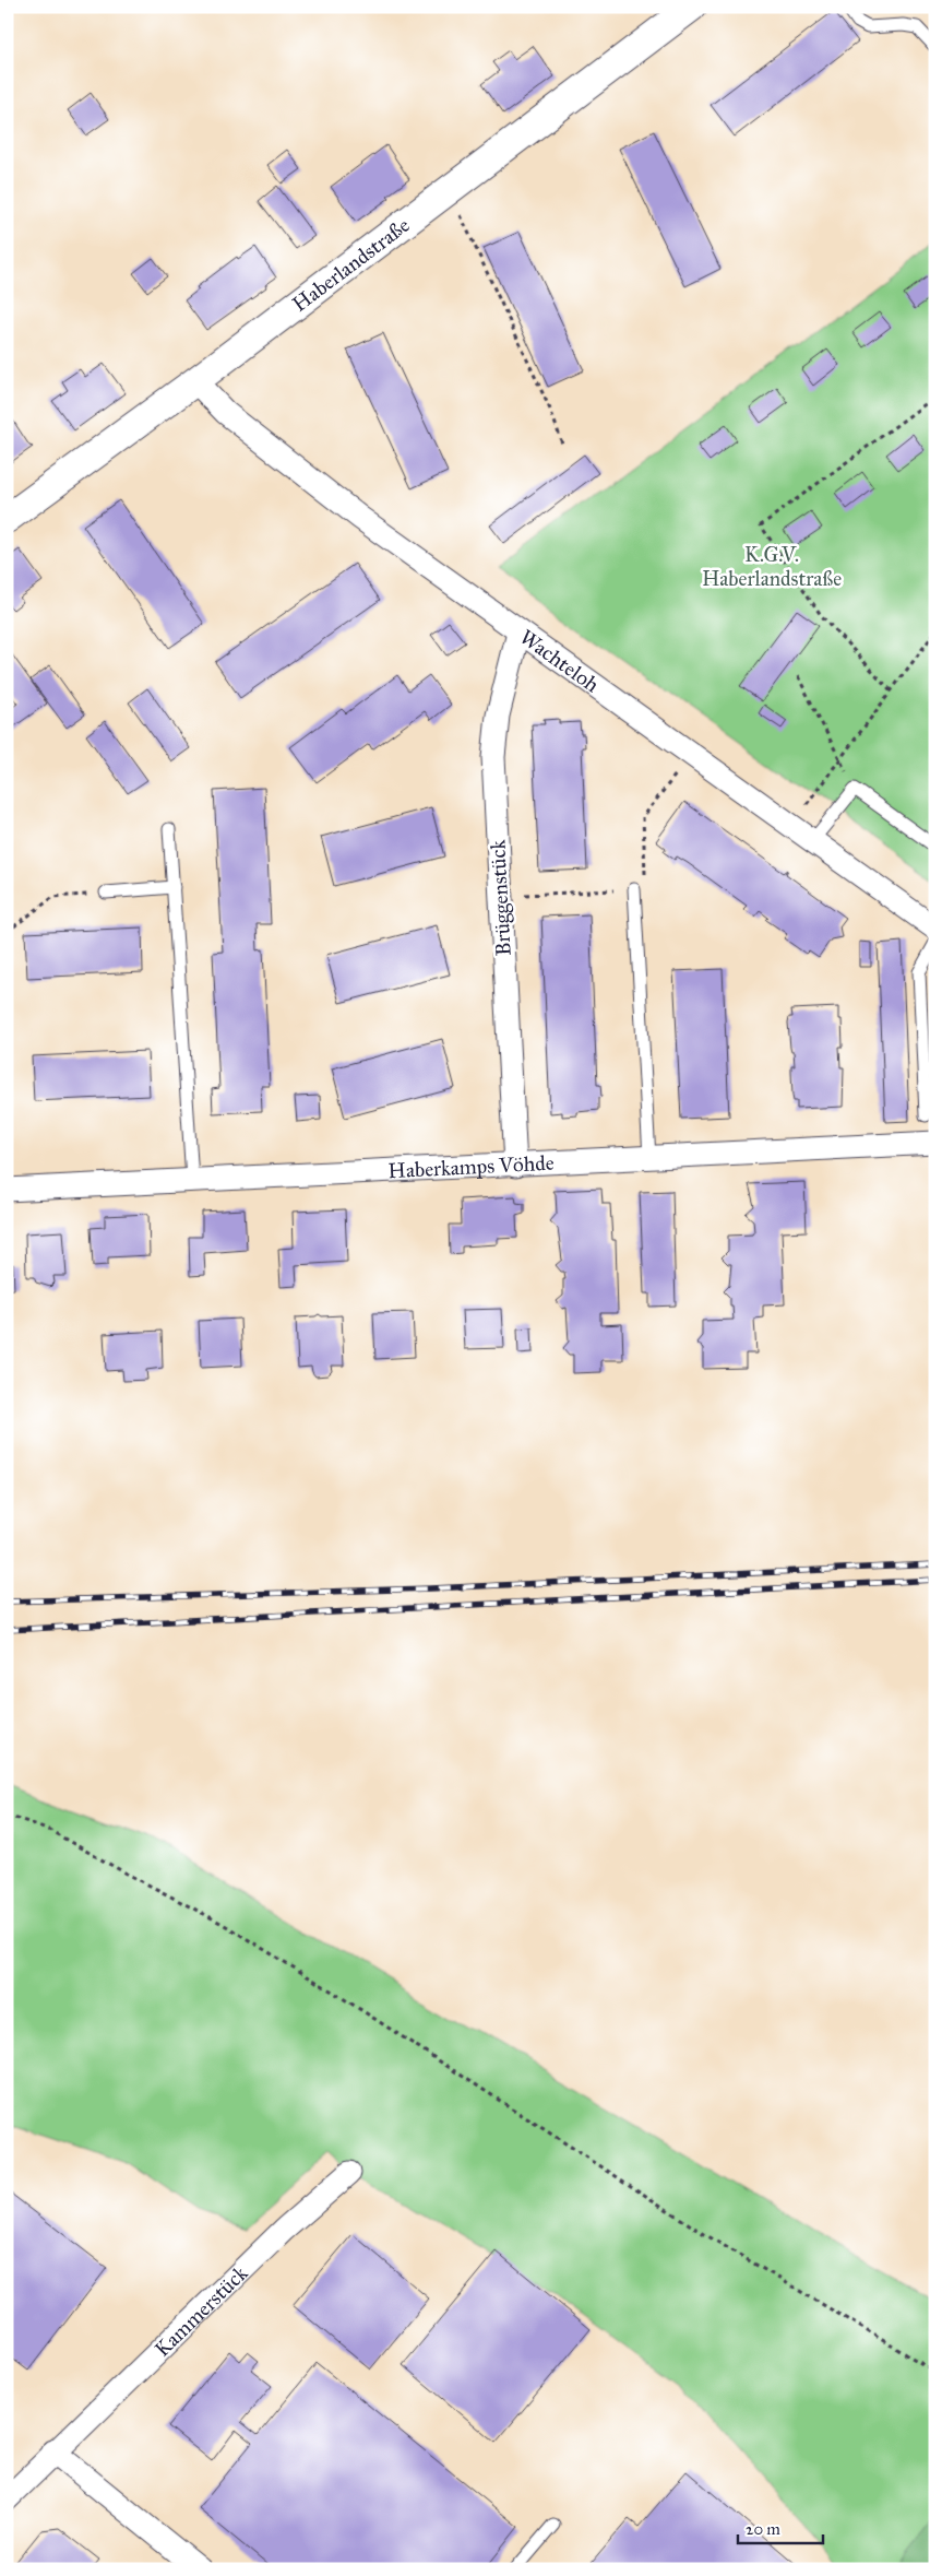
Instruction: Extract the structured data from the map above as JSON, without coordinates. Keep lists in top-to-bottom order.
{
  "streets": {
    "street": [
      "Haberlandstraße",
      "Wachteloh",
      "Brüggenstück",
      "Haberkamps Vöhde",
      "Kammerstück"
    ]
  },
  "crossings": [
    ["Haberlandstraße", "Wachteloh"],
    ["Wachteloh", "Brüggenstück"],
    ["Brüggenstück", "Haberkamps Vöhde"]
  ],
  "parks": ["K.G.V. Haberlandstraße"],
  "scale_bar": "20 m"
}
